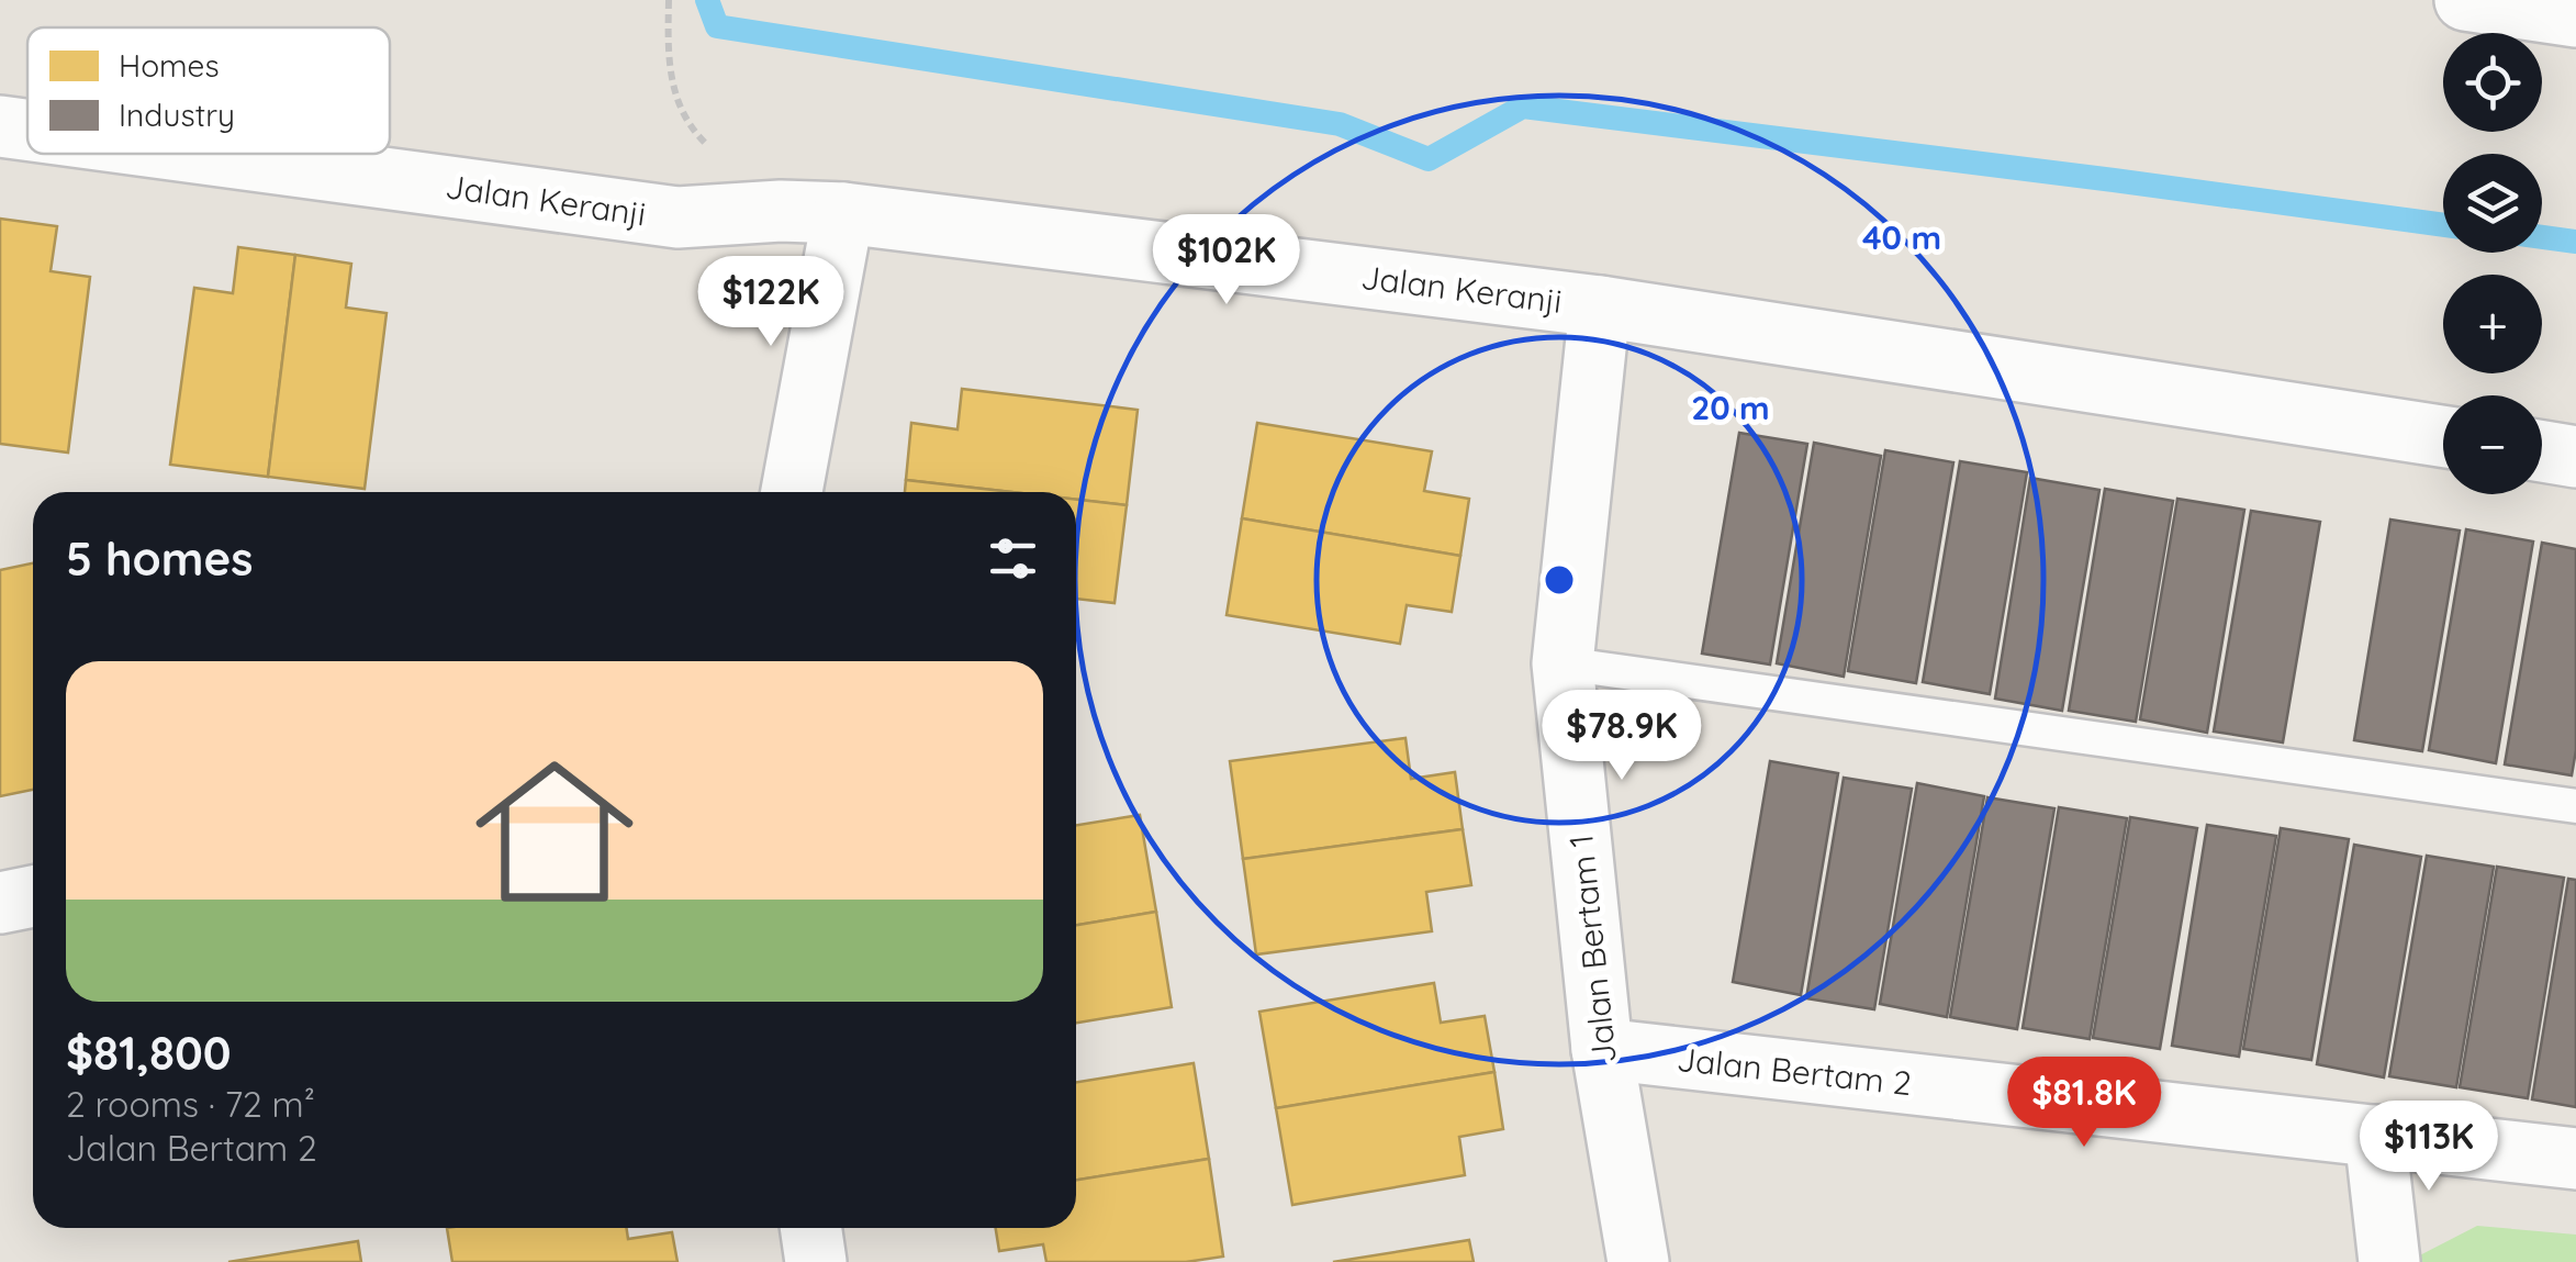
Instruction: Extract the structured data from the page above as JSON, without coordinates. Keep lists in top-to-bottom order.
{
  "streets": {
    "street": ["Jalan Keranji", "Jalan Bertam 1", "Jalan Bertam 2"]
  },
  "crossings": [
    ["Jalan Keranji", "Jalan Bertam 1"],
    ["Jalan Bertam 1", "Jalan Bertam 2"]
  ],
  "legend": ["Homes", "Industry"],
  "page": {
    "map_buttons": ["+", "−"],
    "price": [
      "$102K",
      "$122K",
      "$78.9K",
      "$81.8K",
      "$113K"
    ],
    "heading": "5 homes",
    "list": [
      {
        "name": "$81,800",
        "note": "2 rooms · 72 m² · Jalan Bertam 2"
      }
    ]
  },
  "rings": ["40 m", "20 m"]
}
